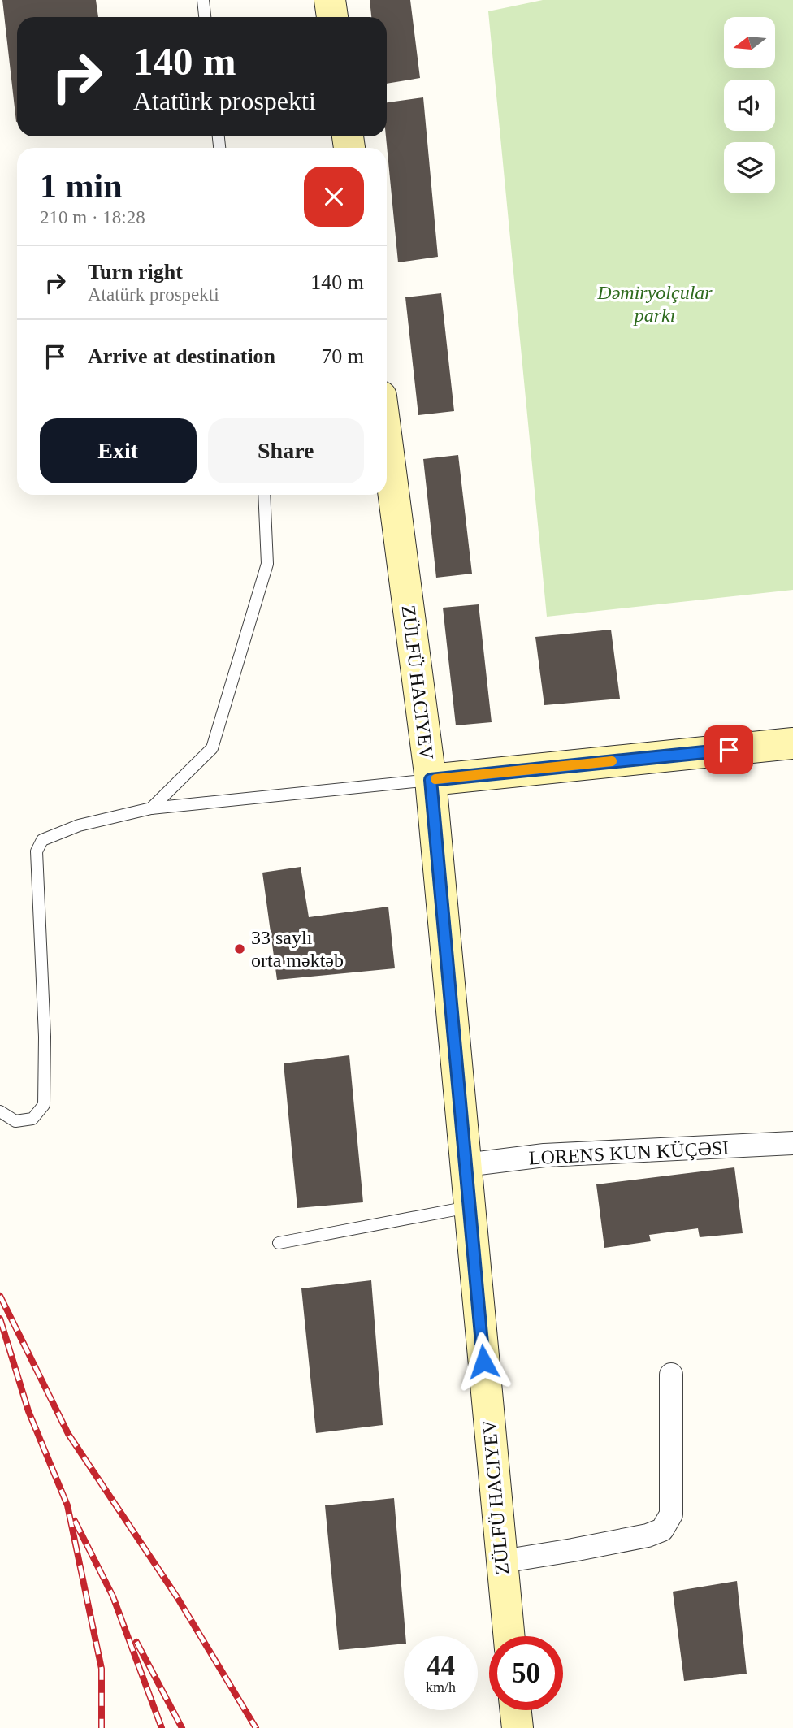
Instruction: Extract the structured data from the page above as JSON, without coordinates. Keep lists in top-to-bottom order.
{
  "streets": {
    "street": ["LORENS KUN KÜÇƏSI"]
  },
  "parks": ["Dəmiryolçular parkı"],
  "places": ["33 saylı orta məktəb"],
  "north": "left",
  "page": {
    "turn": ["140 m", "Atatürk prospekti"],
    "heading": ["1 min", "210 m · 18:28"],
    "list": [
      {
        "name": "Turn right",
        "note": "Atatürk prospekti",
        "value": "140 m"
      },
      {
        "name": "Arrive at destination",
        "value": "70 m"
      }
    ],
    "buttons": ["Exit", "Share"],
    "speed": "44 km/h",
    "limit": "50"
  }
}
